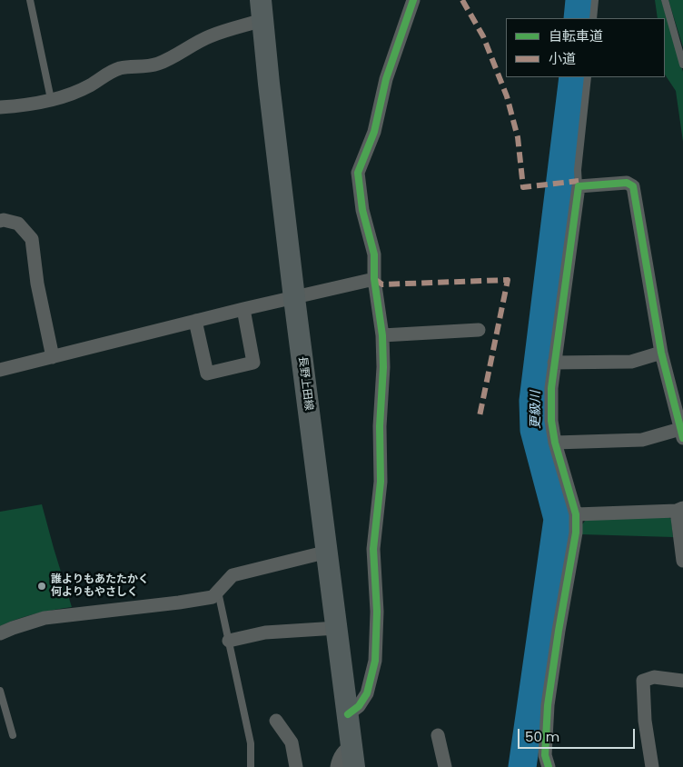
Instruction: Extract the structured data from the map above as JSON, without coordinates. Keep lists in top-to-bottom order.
{
  "streets": {
    "main road": ["長野上田線"]
  },
  "water": ["更級川"],
  "places": ["誰よりもあたたかく 何よりもやさしく"],
  "legend": ["自転車道", "小道"],
  "scale_bar": "50 m"
}
